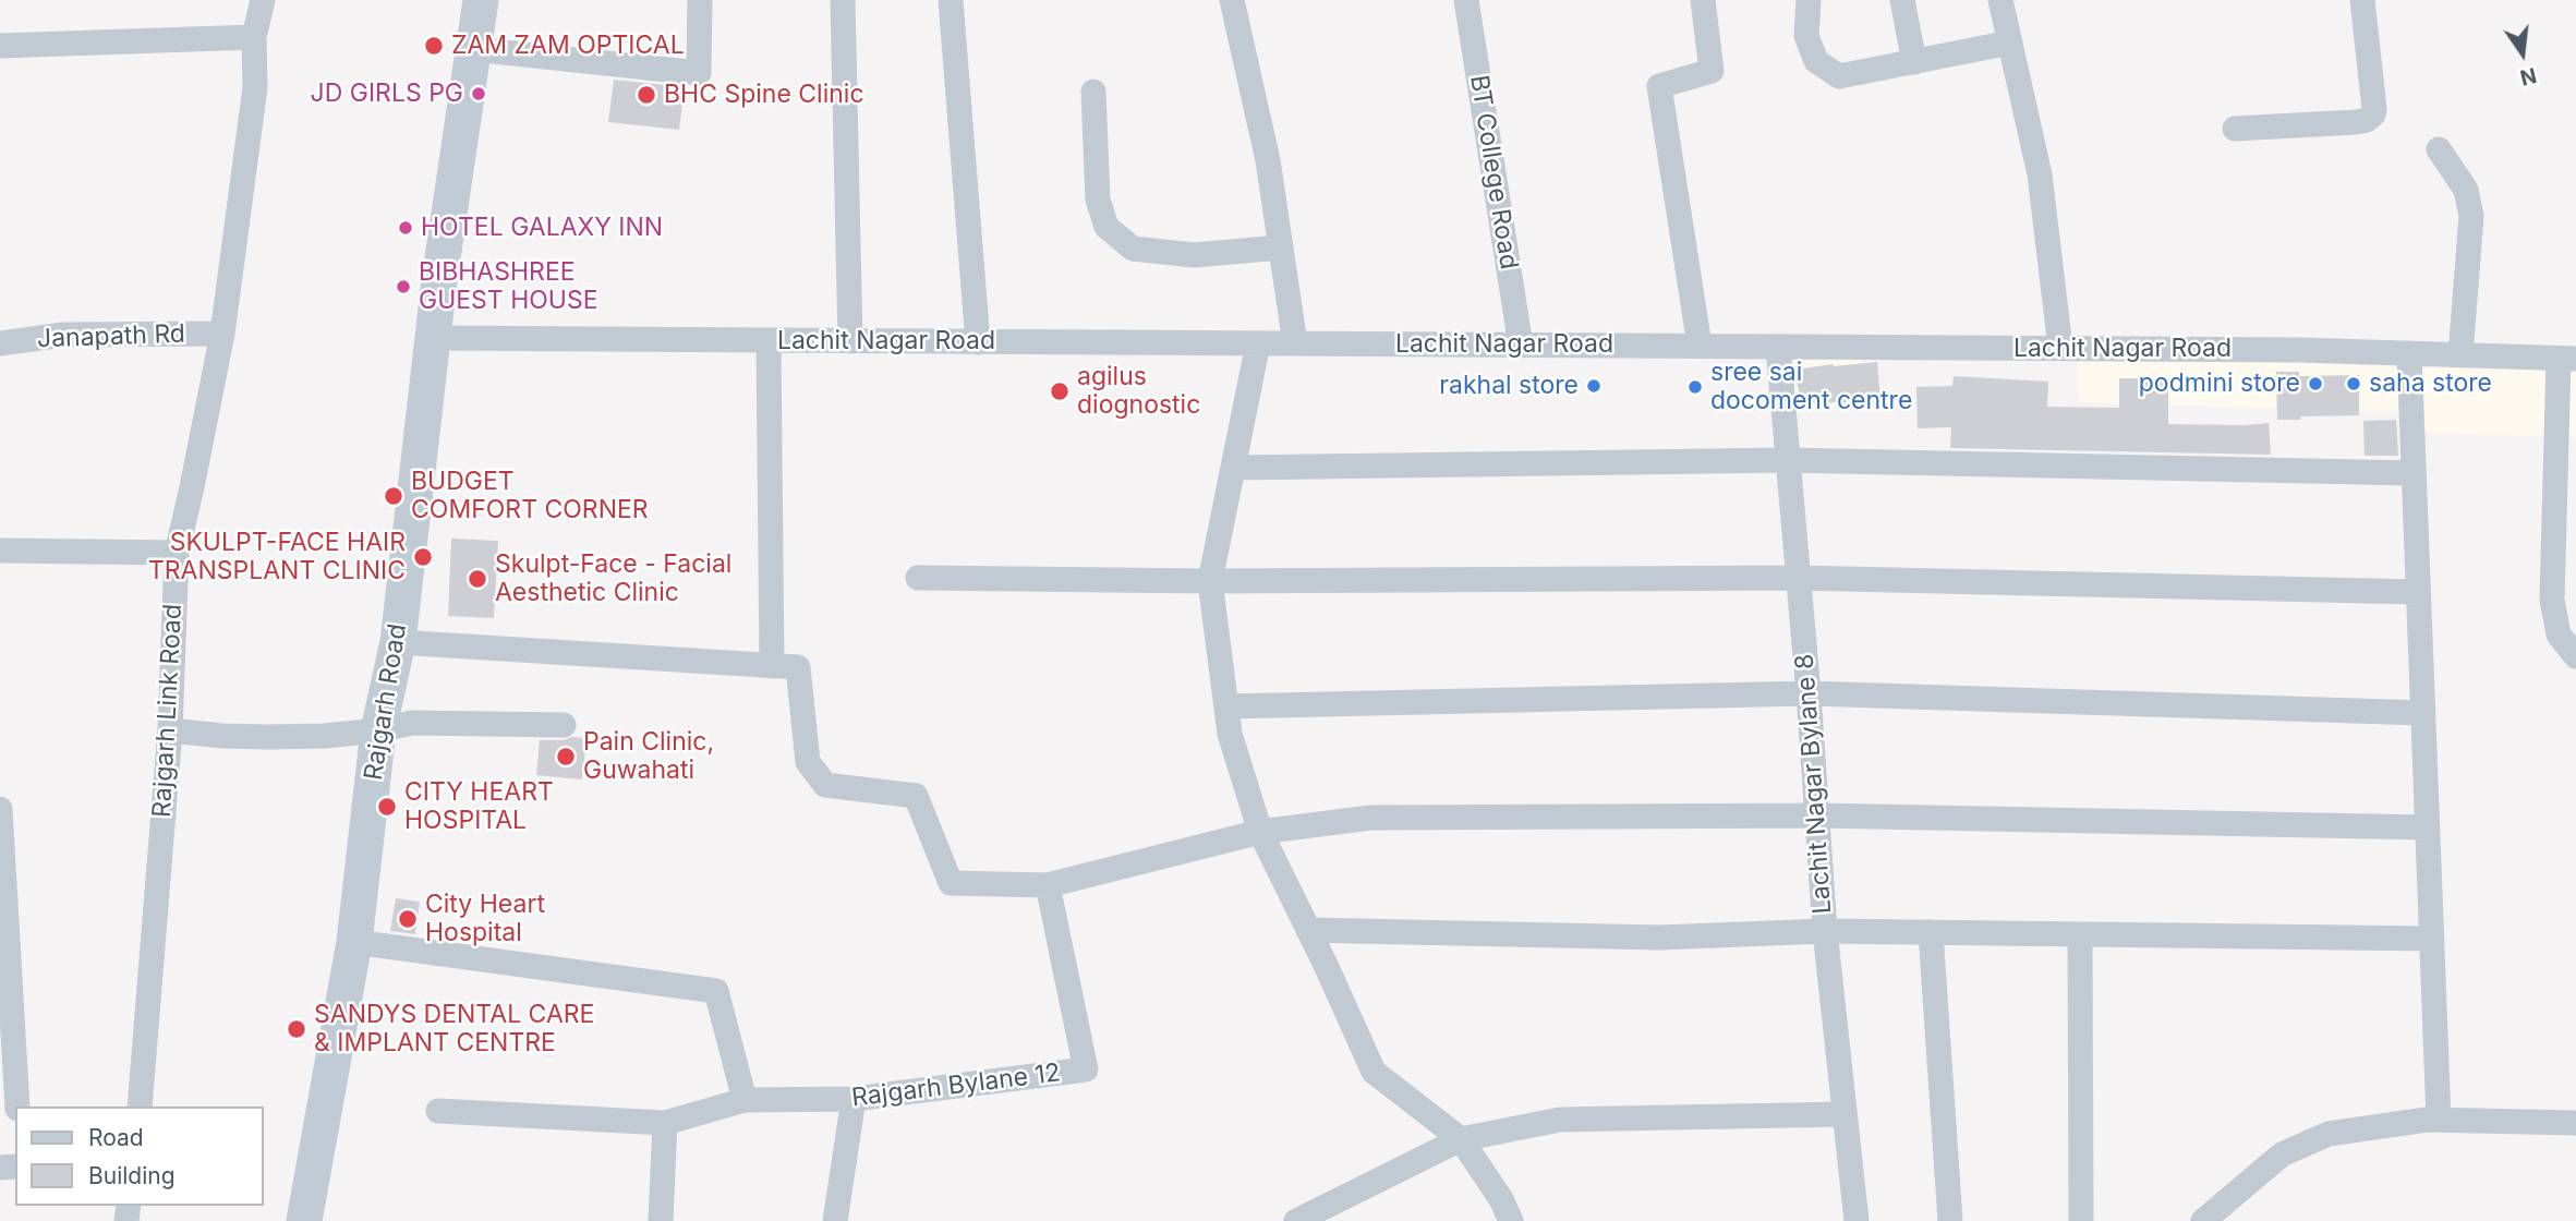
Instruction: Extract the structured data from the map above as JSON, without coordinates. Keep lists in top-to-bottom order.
{
  "streets": {
    "main road": ["Rajgarh Road"],
    "street": [
      "BT College Road",
      "Janapath Rd",
      "Lachit Nagar Road",
      "Rajgarh Link Road",
      "Lachit Nagar Bylane 8",
      "Rajgarh Bylane 12"
    ]
  },
  "crossings": [
    ["BT College Road", "Lachit Nagar Road"],
    ["Janapath Rd", "Rajgarh Link Road"],
    ["Lachit Nagar Road", "Rajgarh Road"],
    ["Lachit Nagar Road", "Lachit Nagar Bylane 8"]
  ],
  "places": [
    "ZAM ZAM OPTICAL",
    "JD GIRLS PG",
    "BHC Spine Clinic",
    "HOTEL GALAXY INN",
    "BIBHASHREE GUEST HOUSE",
    "podmini store",
    "saha store",
    "rakhal store",
    "sree sai docoment centre",
    "agilus diognostic",
    "BUDGET COMFORT CORNER",
    "SKULPT-FACE HAIR TRANSPLANT CLINIC",
    "Skulpt-Face - Facial Aesthetic Clinic",
    "Pain Clinic, Guwahati",
    "CITY HEART HOSPITAL",
    "City Heart Hospital",
    "SANDYS DENTAL CARE & IMPLANT CENTRE"
  ],
  "legend": ["Road", "Building"],
  "north": "bottom"
}
